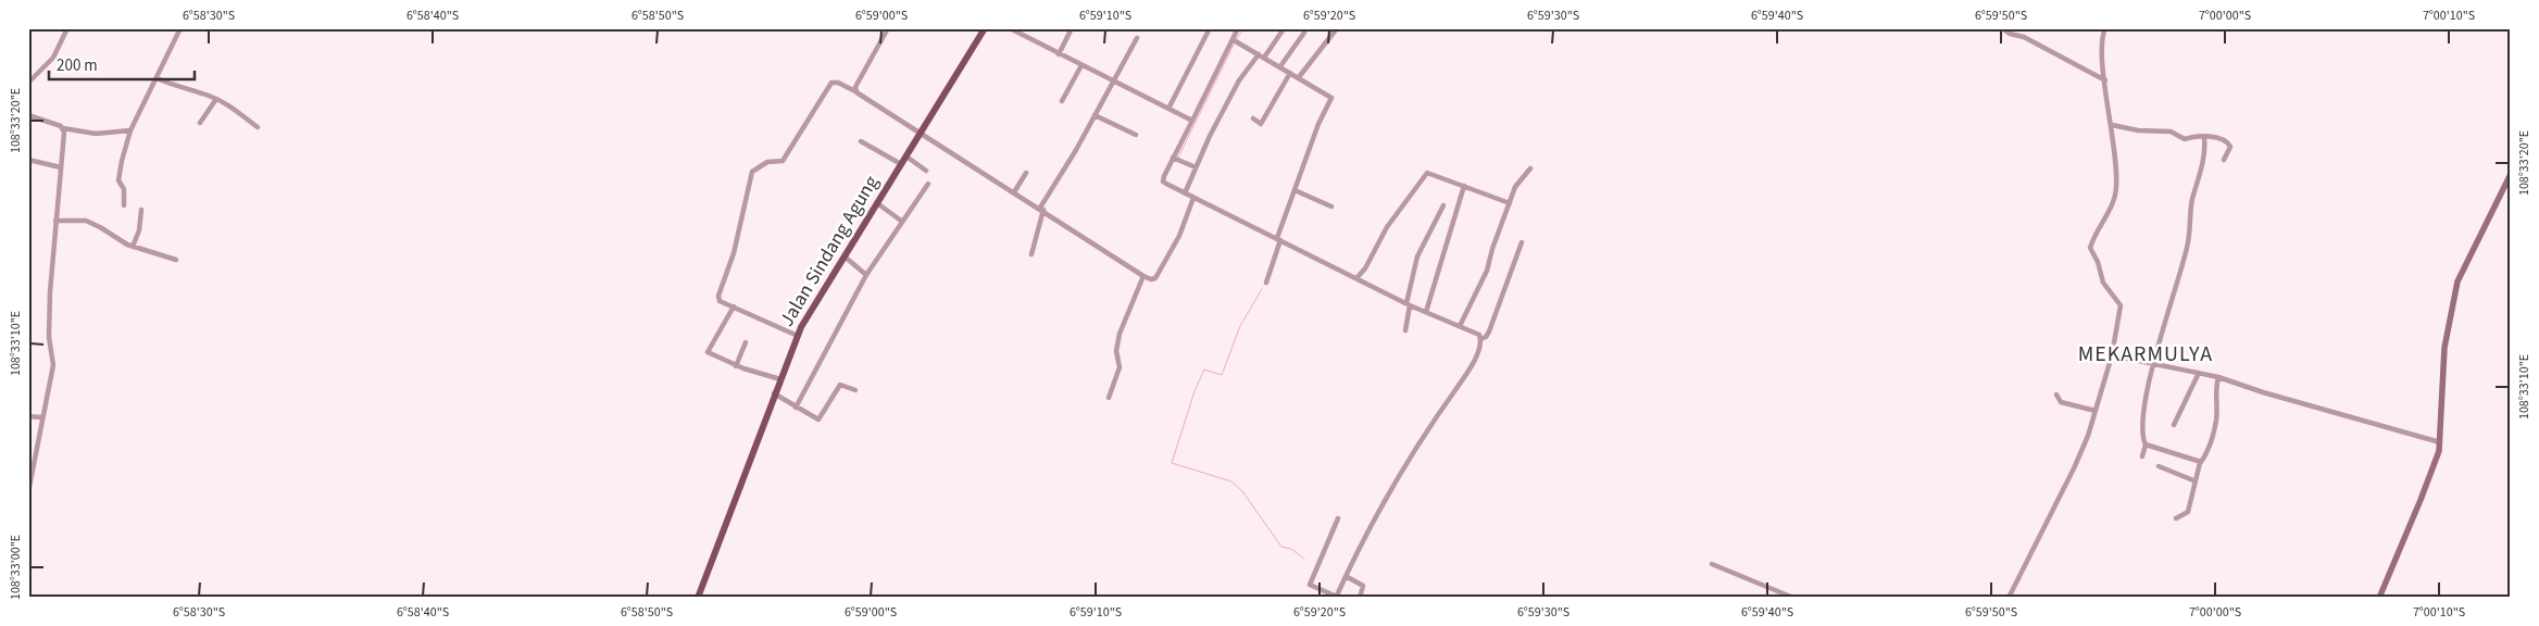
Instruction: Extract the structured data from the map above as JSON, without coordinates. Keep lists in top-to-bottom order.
{
  "streets": {
    "main road": ["Jalan Sindang Agung"]
  },
  "districts": ["MEKARMULYA"],
  "scale_bar": "200 m",
  "coordinates": [
    "6°58'30\"S",
    "6°58'40\"S",
    "6°58'50\"S",
    "6°59'00\"S",
    "6°59'10\"S",
    "6°59'20\"S",
    "6°59'30\"S",
    "6°59'40\"S",
    "6°59'50\"S",
    "7°00'00\"S",
    "7°00'10\"S",
    "108°33'20\"E",
    "108°33'10\"E",
    "108°33'00\"E"
  ]
}
